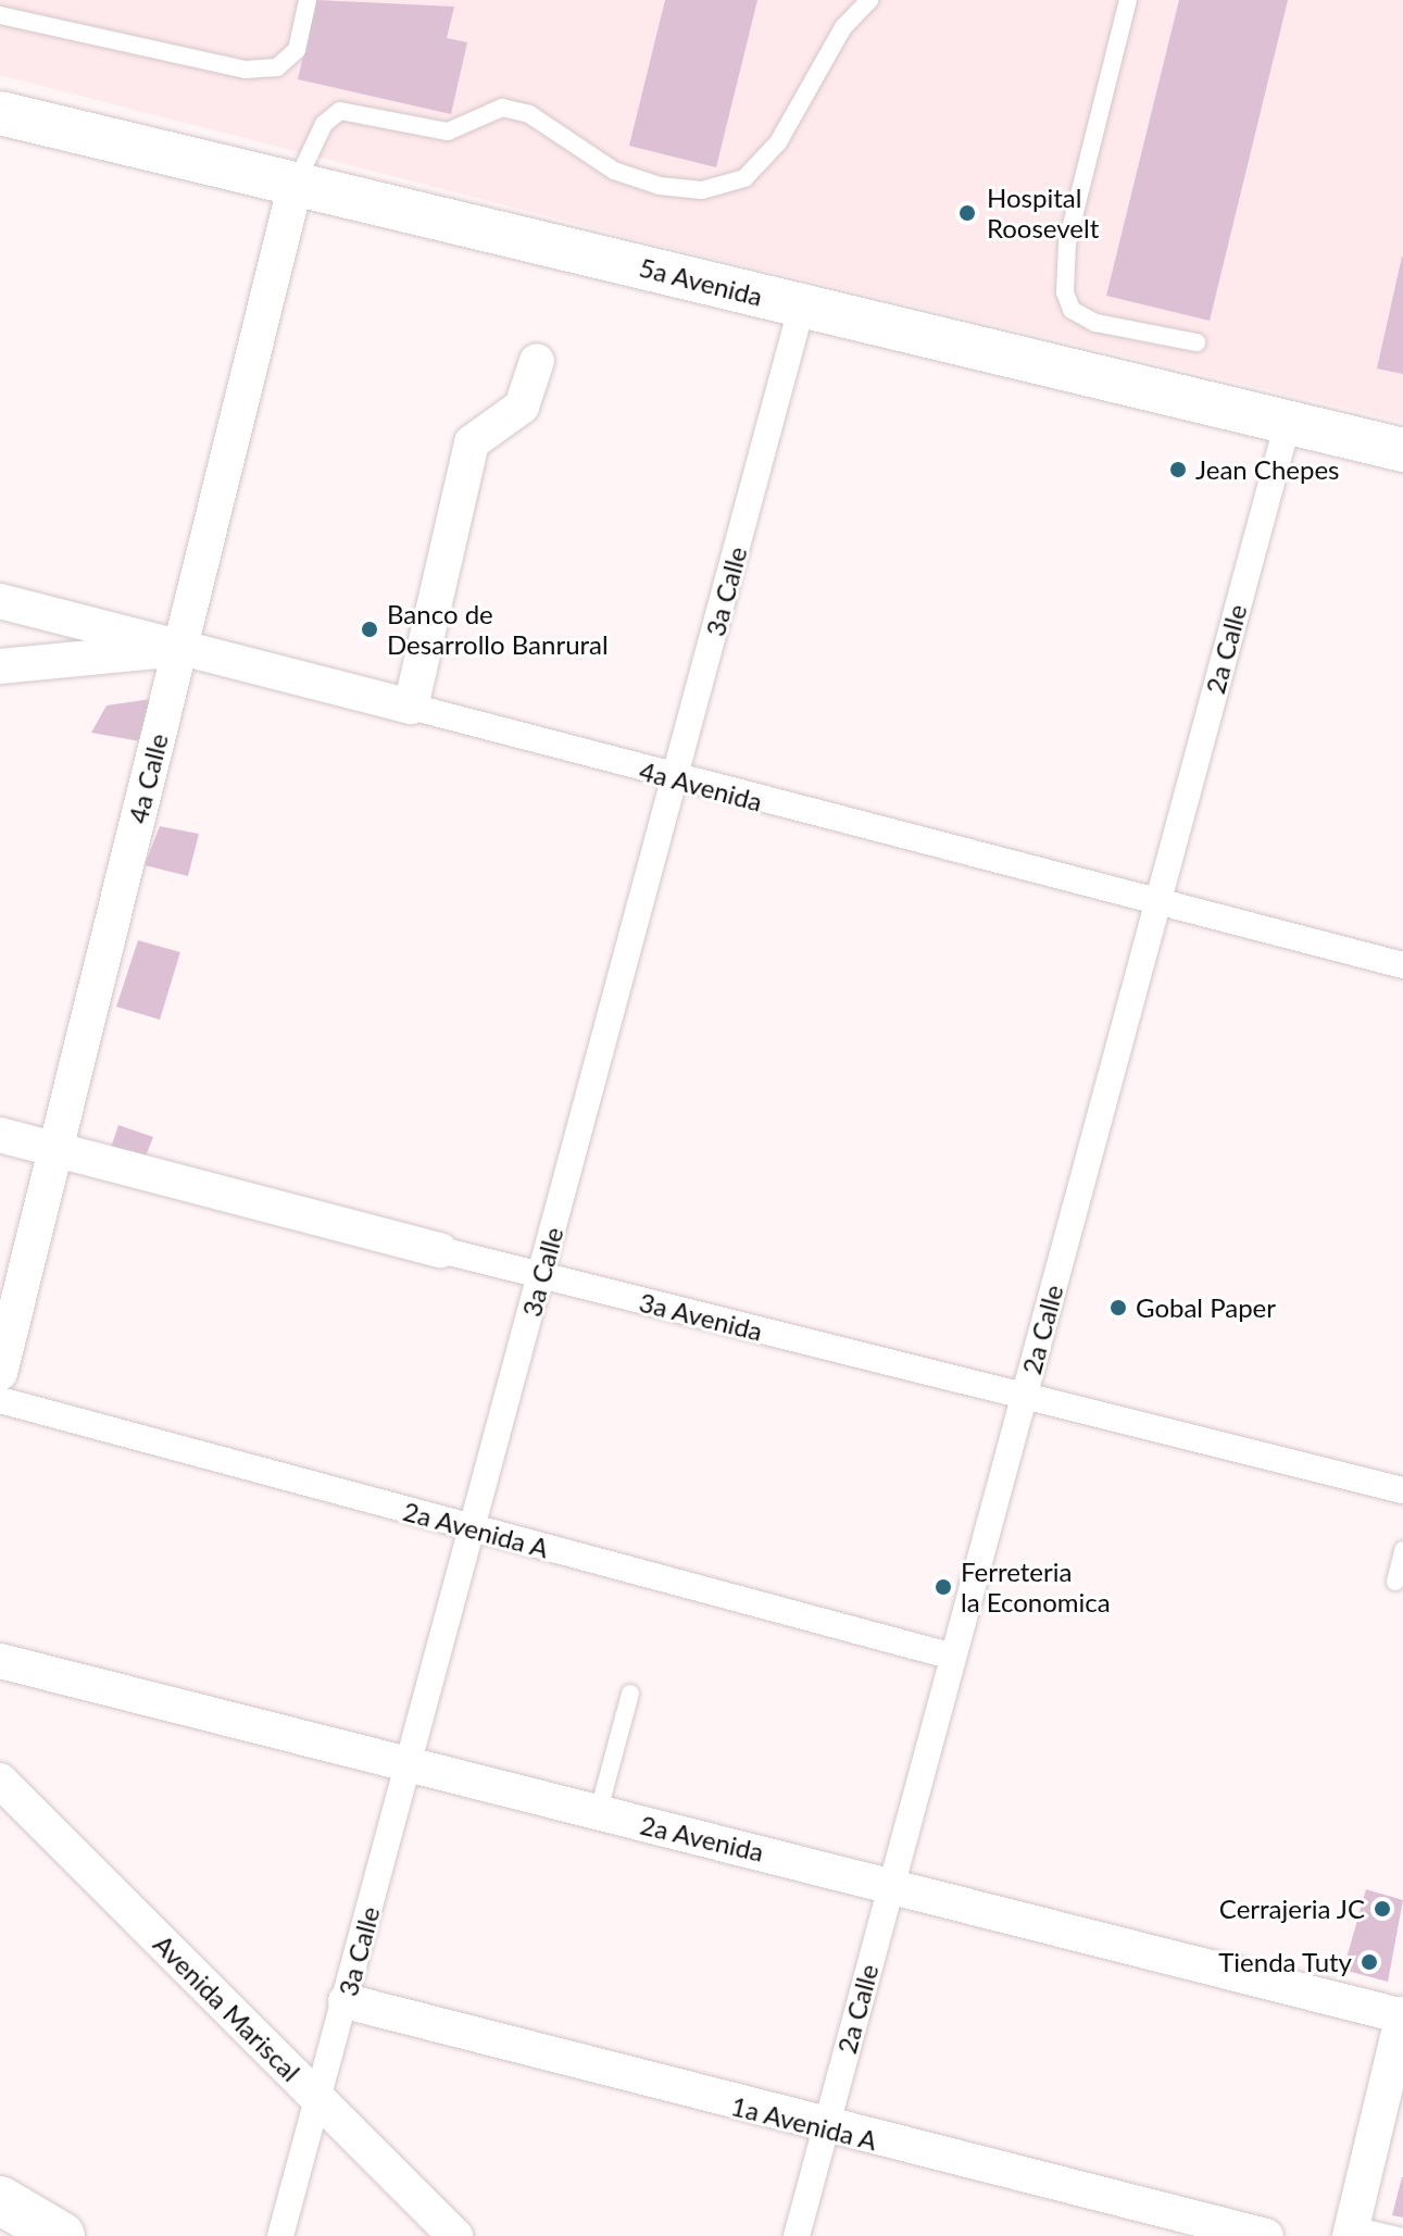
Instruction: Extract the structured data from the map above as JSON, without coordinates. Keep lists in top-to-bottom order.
{
  "streets": {
    "street": [
      "5a Avenida",
      "3a Calle",
      "2a Calle",
      "4a Calle",
      "4a Avenida",
      "3a Avenida",
      "2a Avenida A",
      "2a Avenida",
      "Avenida Mariscal",
      "1a Avenida A"
    ]
  },
  "crossings": [
    ["5a Avenida", "3a Calle"],
    ["5a Avenida", "2a Calle"],
    ["5a Avenida", "4a Calle"],
    ["3a Calle", "4a Avenida"],
    ["3a Calle", "3a Avenida"],
    ["3a Calle", "2a Avenida A"],
    ["3a Calle", "2a Avenida"],
    ["3a Calle", "Avenida Mariscal"],
    ["3a Calle", "1a Avenida A"],
    ["2a Calle", "4a Avenida"],
    ["2a Calle", "3a Avenida"],
    ["2a Calle", "2a Avenida A"],
    ["2a Calle", "2a Avenida"],
    ["2a Calle", "1a Avenida A"],
    ["4a Calle", "4a Avenida"],
    ["4a Calle", "3a Avenida"]
  ],
  "places": [
    "Hospital Roosevelt",
    "Jean Chepes",
    "Banco de Desarrollo Banrural",
    "Gobal Paper",
    "Ferreteria la Economica",
    "Cerrajeria JC",
    "Tienda Tuty"
  ]
}
